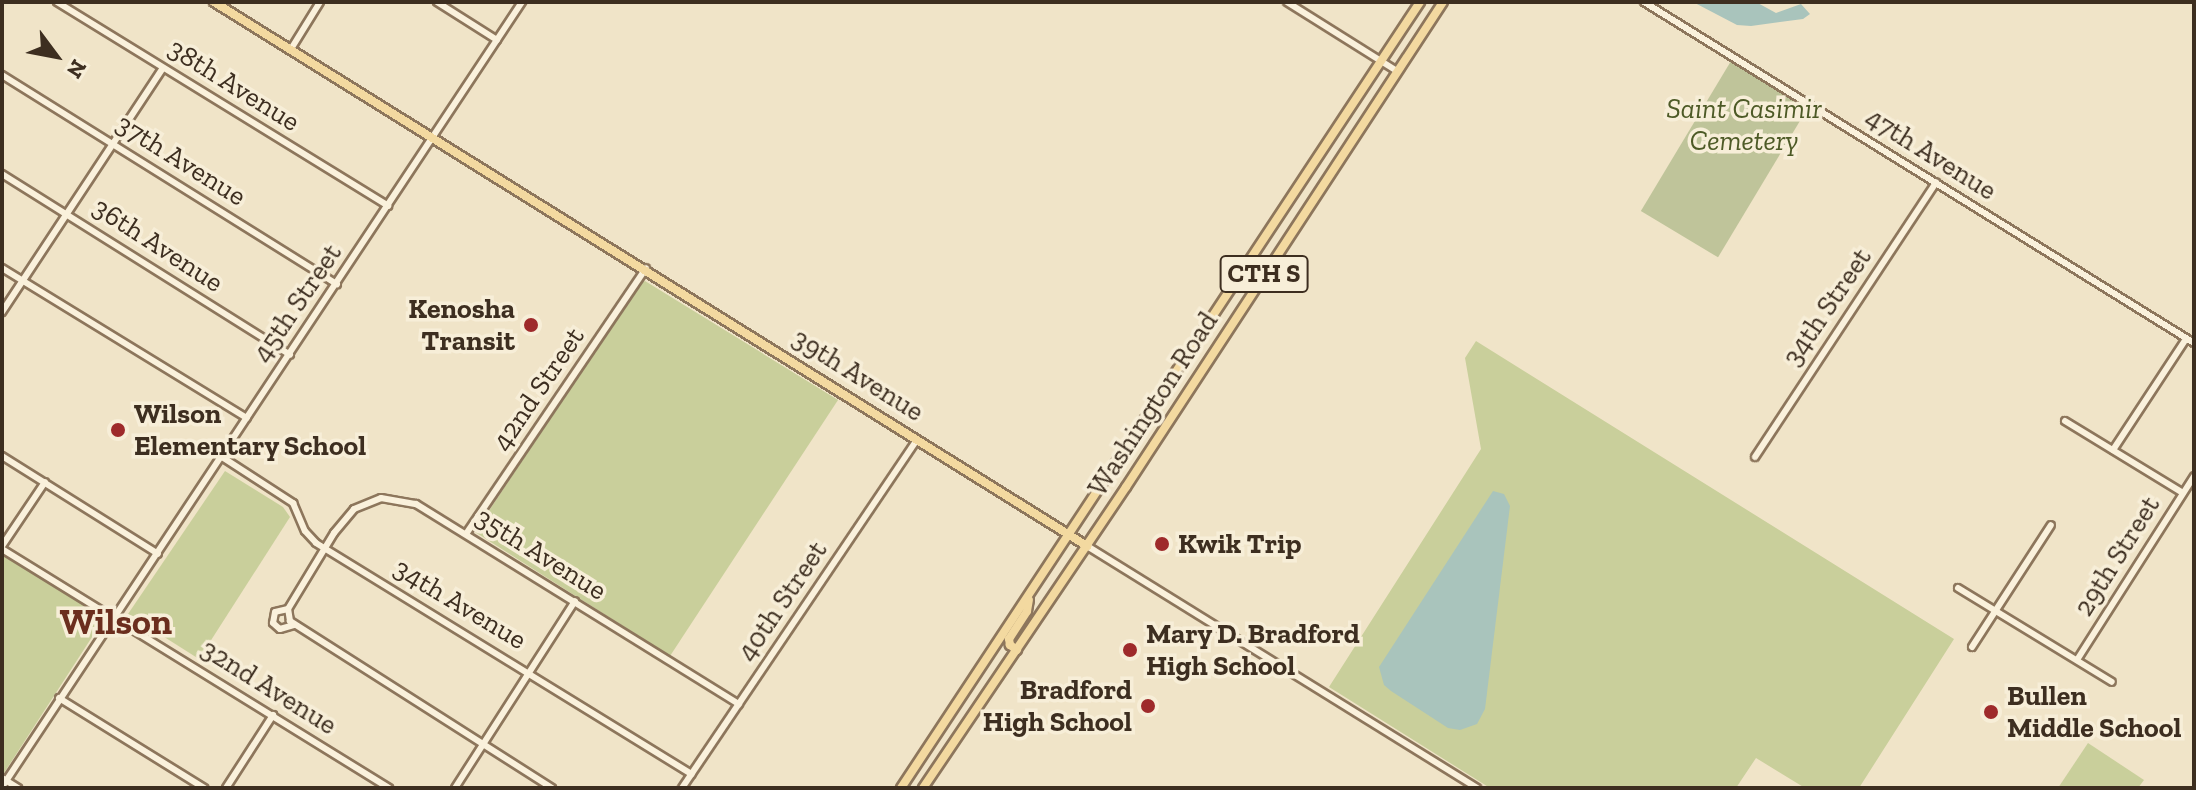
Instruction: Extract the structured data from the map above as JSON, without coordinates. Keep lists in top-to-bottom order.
{
  "streets": {
    "main road": ["CTH S", "39th Avenue", "Washington Road"],
    "street": [
      "38th Avenue",
      "47th Avenue",
      "37th Avenue",
      "36th Avenue",
      "45th Street",
      "34th Street",
      "42nd Street",
      "35th Avenue",
      "29th Street",
      "40th Street",
      "34th Avenue",
      "32nd Avenue"
    ]
  },
  "crossings": [
    ["38th Avenue", "45th Street"],
    ["47th Avenue", "34th Street"],
    ["37th Avenue", "45th Street"],
    ["36th Avenue", "45th Street"],
    ["45th Street", "39th Avenue"],
    ["45th Street", "34th Avenue"],
    ["45th Street", "32nd Avenue"],
    ["39th Avenue", "42nd Street"],
    ["39th Avenue", "Washington Road"],
    ["39th Avenue", "40th Street"],
    ["42nd Street", "35th Avenue"],
    ["35th Avenue", "40th Street"],
    ["35th Avenue", "34th Avenue"],
    ["40th Street", "34th Avenue"]
  ],
  "districts": ["Wilson"],
  "parks": ["Saint Casimir Cemetery"],
  "places": [
    "Kenosha Transit",
    "Wilson Elementary School",
    "Kwik Trip",
    "Mary D. Bradford High School",
    "Bradford High School",
    "Bullen Middle School"
  ],
  "north": "bottom right"
}
